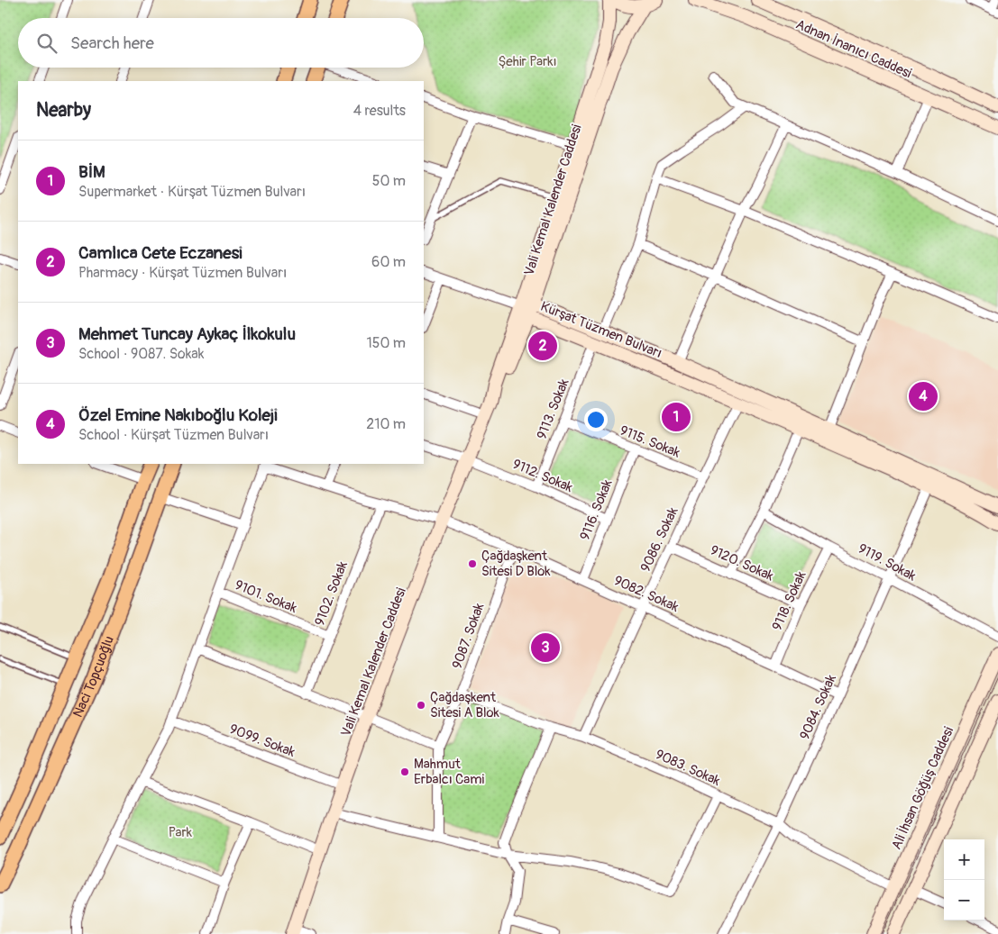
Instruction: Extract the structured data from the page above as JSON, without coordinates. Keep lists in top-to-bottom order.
{
  "streets": {
    "main road": ["Naci Topçuoğlu"],
    "street": [
      "Adnan İnanıcı Caddesi",
      "Vali Kemal Kalender Caddesi",
      "Kürşat Tüzmen Bulvarı",
      "9113. Sokak",
      "9115. Sokak",
      "9112. Sokak",
      "9116. Sokak",
      "9086. Sokak",
      "9119. Sokak",
      "9120. Sokak",
      "9102. Sokak",
      "9082. Sokak",
      "9101. Sokak",
      "9118. Sokak",
      "9087. Sokak",
      "9084. Sokak",
      "9099. Sokak",
      "9083. Sokak",
      "Ali İhsan Göğüş Caddesi"
    ]
  },
  "crossings": [
    ["Vali Kemal Kalender Caddesi", "Kürşat Tüzmen Bulvarı"],
    ["Vali Kemal Kalender Caddesi", "9112. Sokak"],
    ["Vali Kemal Kalender Caddesi", "9082. Sokak"],
    ["Vali Kemal Kalender Caddesi", "9099. Sokak"],
    ["Kürşat Tüzmen Bulvarı", "9113. Sokak"],
    ["Kürşat Tüzmen Bulvarı", "9086. Sokak"],
    ["Kürşat Tüzmen Bulvarı", "9084. Sokak"],
    ["9113. Sokak", "9115. Sokak"],
    ["9113. Sokak", "9112. Sokak"],
    ["9115. Sokak", "9116. Sokak"],
    ["9115. Sokak", "9086. Sokak"],
    ["9112. Sokak", "9116. Sokak"],
    ["9116. Sokak", "9082. Sokak"],
    ["9086. Sokak", "9120. Sokak"],
    ["9086. Sokak", "9082. Sokak"],
    ["9086. Sokak", "9083. Sokak"],
    ["9119. Sokak", "9118. Sokak"],
    ["9119. Sokak", "9084. Sokak"],
    ["9120. Sokak", "9118. Sokak"],
    ["9102. Sokak", "9082. Sokak"],
    ["9102. Sokak", "9101. Sokak"],
    ["9082. Sokak", "9118. Sokak"],
    ["9082. Sokak", "9087. Sokak"],
    ["9082. Sokak", "9084. Sokak"],
    ["9087. Sokak", "9083. Sokak"],
    ["9084. Sokak", "9083. Sokak"],
    ["9083. Sokak", "Ali İhsan Göğüş Caddesi"]
  ],
  "parks": ["Şehir Parkı", "Park"],
  "places": ["Çağdaşkent Sitesi D Blok", "Çağdaşkent Sitesi A Blok", "Mahmut Erbalcı Cami"],
  "page": {
    "search": "Search here",
    "heading": ["Nearby", "4 results"],
    "list": [
      {
        "mark": "1",
        "name": "BİM",
        "note": "Supermarket · Kürşat Tüzmen Bulvarı",
        "value": "50 m"
      },
      {
        "mark": "2",
        "name": "Camlıca Cete Eczanesi",
        "note": "Pharmacy · Kürşat Tüzmen Bulvarı",
        "value": "60 m"
      },
      {
        "mark": "3",
        "name": "Mehmet Tuncay Aykaç İlkokulu",
        "note": "School · 9087. Sokak",
        "value": "150 m"
      },
      {
        "mark": "4",
        "name": "Özel Emine Nakıboğlu Koleji",
        "note": "School · Kürşat Tüzmen Bulvarı",
        "value": "210 m"
      }
    ],
    "pins": [
      "2",
      "4",
      "1",
      "3"
    ],
    "map_buttons": ["+", "−"]
  }
}
